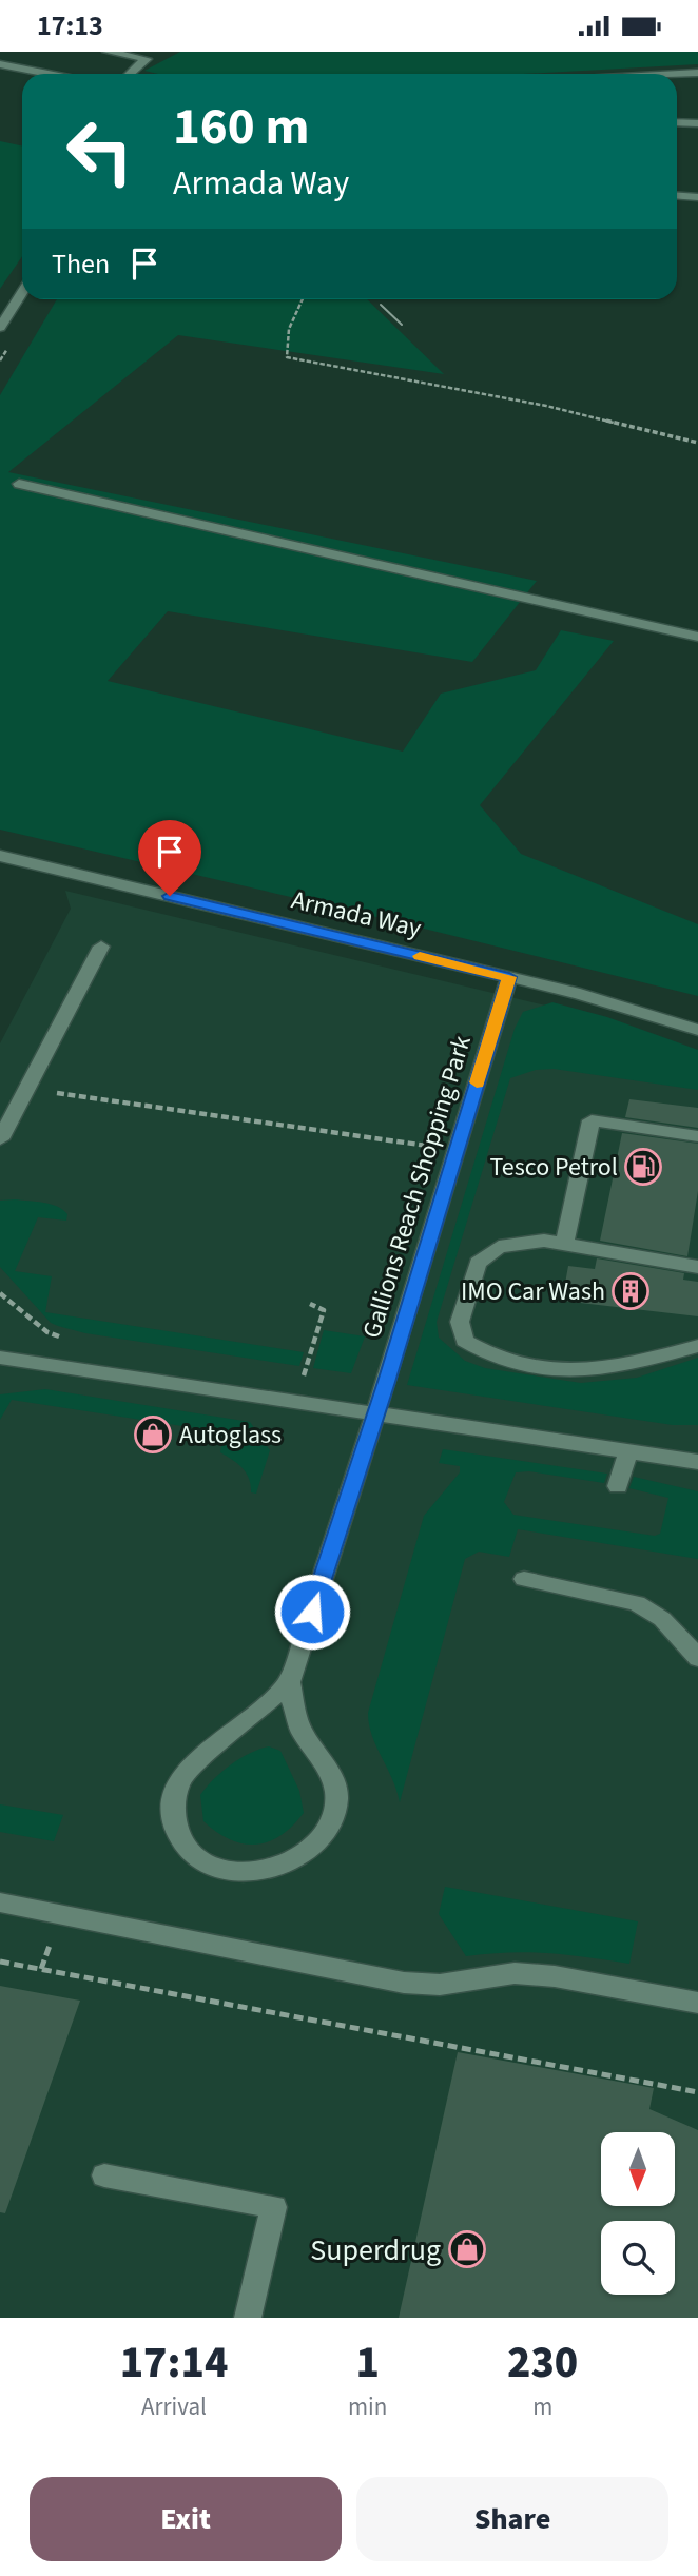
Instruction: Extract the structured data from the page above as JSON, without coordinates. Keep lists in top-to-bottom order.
{
  "streets": {
    "street": ["Armada Way", "Gallions Reach Shopping Park"]
  },
  "crossings": [
    ["Armada Way", "Gallions Reach Shopping Park"]
  ],
  "places": {
    "fuel station": ["Tesco Petrol"],
    "building": ["IMO Car Wash"],
    "shop": ["Autoglass", "Superdrug"]
  },
  "north": "bottom",
  "page": {
    "status": "17:13",
    "turn": ["160 m", "Armada Way"],
    "then": "Then",
    "eta": [
      "17:14",
      "Arrival",
      "1",
      "min",
      "230",
      "m"
    ],
    "buttons": ["Exit", "Share"]
  }
}
